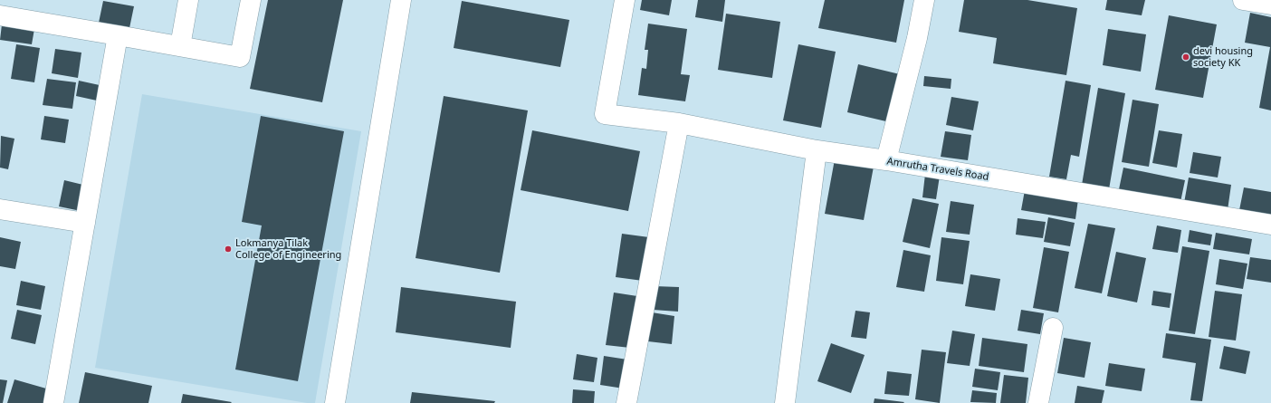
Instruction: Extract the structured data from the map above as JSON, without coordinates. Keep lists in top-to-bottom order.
{
  "streets": {
    "street": ["Amrutha Travels Road"]
  },
  "places": ["devi housing society KK", "Lokmanya Tilak College of Engineering"]
}
